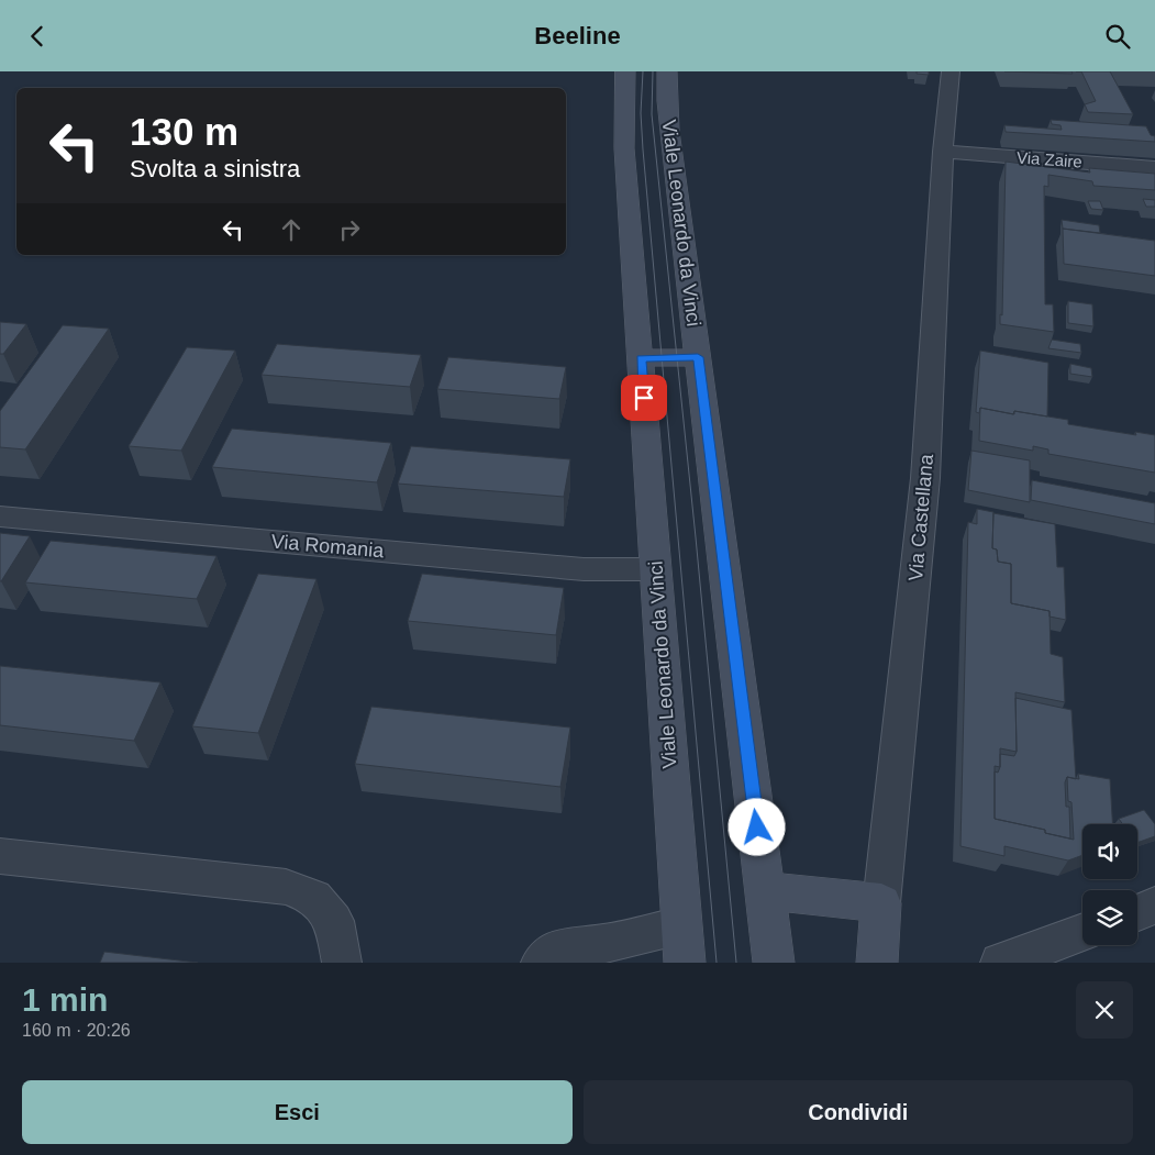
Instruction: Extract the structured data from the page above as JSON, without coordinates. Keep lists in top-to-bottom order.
{
  "streets": {
    "street": [
      "Via Zaire",
      "Viale Leonardo da Vinci",
      "Via Castellana",
      "Via Romania"
    ]
  },
  "crossings": [
    ["Via Zaire", "Via Castellana"],
    ["Viale Leonardo da Vinci", "Via Romania"]
  ],
  "page": {
    "header": "Beeline",
    "turn": ["130 m", "Svolta a sinistra"],
    "heading": ["1 min", "160 m · 20:26"],
    "buttons": ["Esci", "Condividi"]
  }
}
